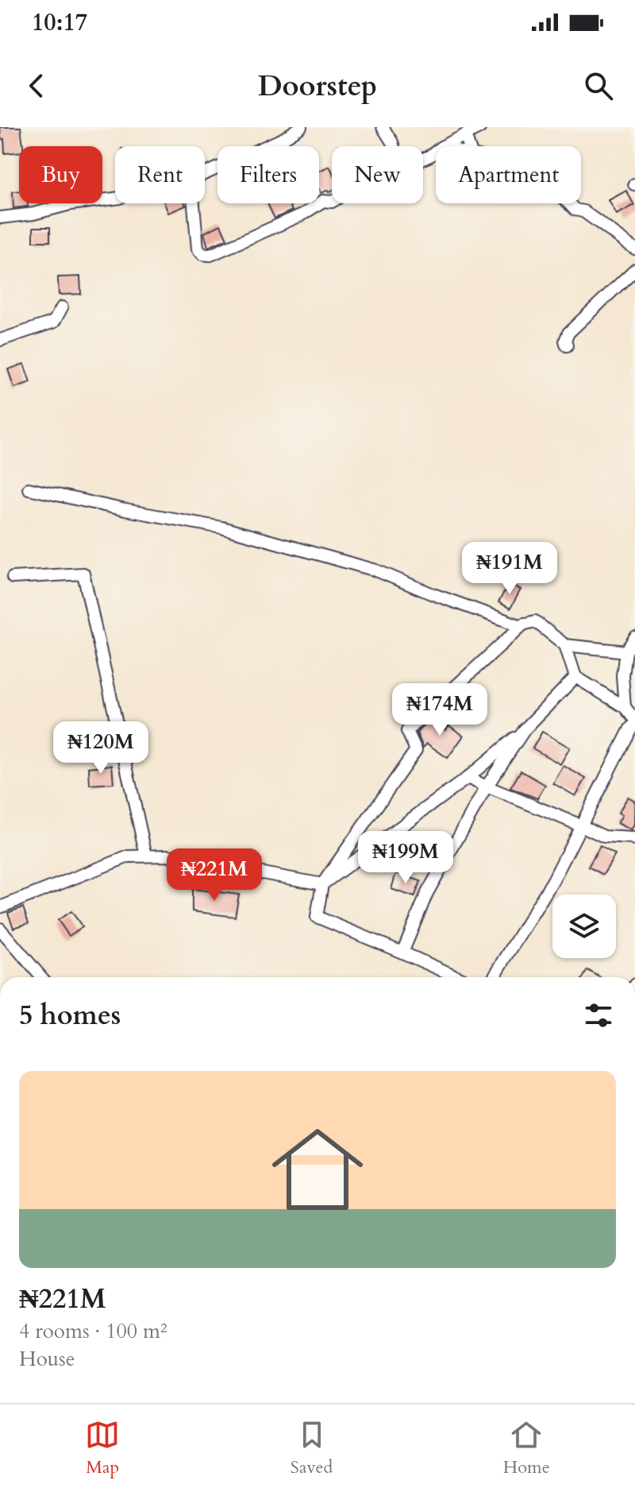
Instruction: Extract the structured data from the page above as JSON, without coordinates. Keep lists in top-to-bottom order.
{
  "page": {
    "status": "10:17",
    "header": "Doorstep",
    "chip": [
      "Buy",
      "Rent",
      "Filters",
      "New",
      "Apartment"
    ],
    "price": [
      "₦191M",
      "₦174M",
      "₦120M",
      "₦199M",
      "₦221M"
    ],
    "heading": "5 homes",
    "list": [
      {
        "name": "₦221M",
        "note": "4 rooms · 100 m² · House"
      }
    ],
    "tabs": ["Map", "Saved", "Home"]
  }
}
